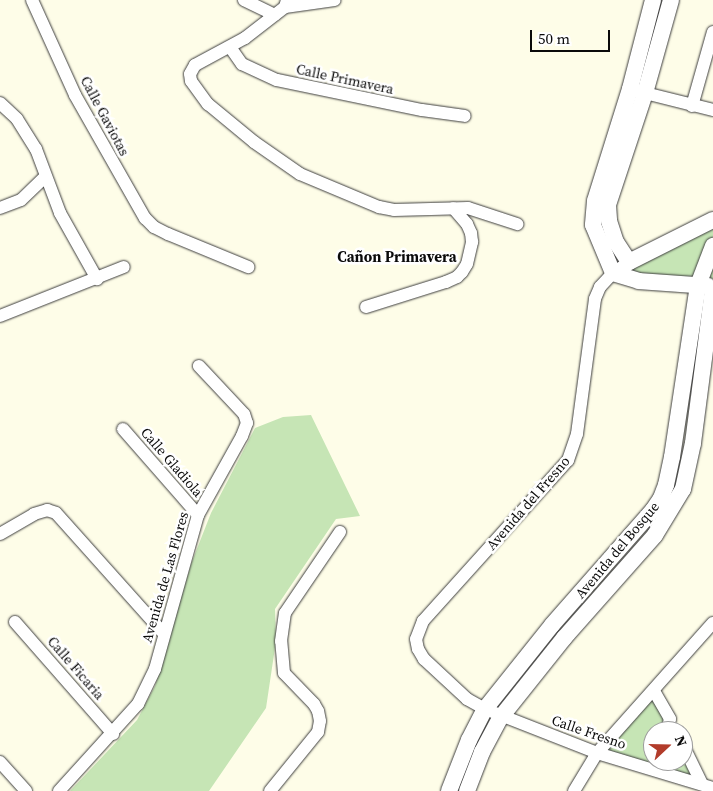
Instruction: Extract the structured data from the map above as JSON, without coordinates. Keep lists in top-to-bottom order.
{
  "streets": {
    "street": [
      "Calle Primavera",
      "Calle Gaviotas",
      "Calle Gladiola",
      "Avenida del Fresno",
      "Avenida del Bosque",
      "Avenida de Las Flores",
      "Calle Ficaria",
      "Calle Fresno"
    ]
  },
  "crossings": [
    ["Calle Gladiola", "Avenida de Las Flores"],
    ["Avenida del Fresno", "Avenida del Bosque"],
    ["Avenida del Fresno", "Calle Fresno"],
    ["Avenida del Bosque", "Calle Fresno"],
    ["Avenida de Las Flores", "Calle Ficaria"]
  ],
  "districts": ["Cañon Primavera"],
  "scale_bar": "50 m",
  "north": "right"
}
